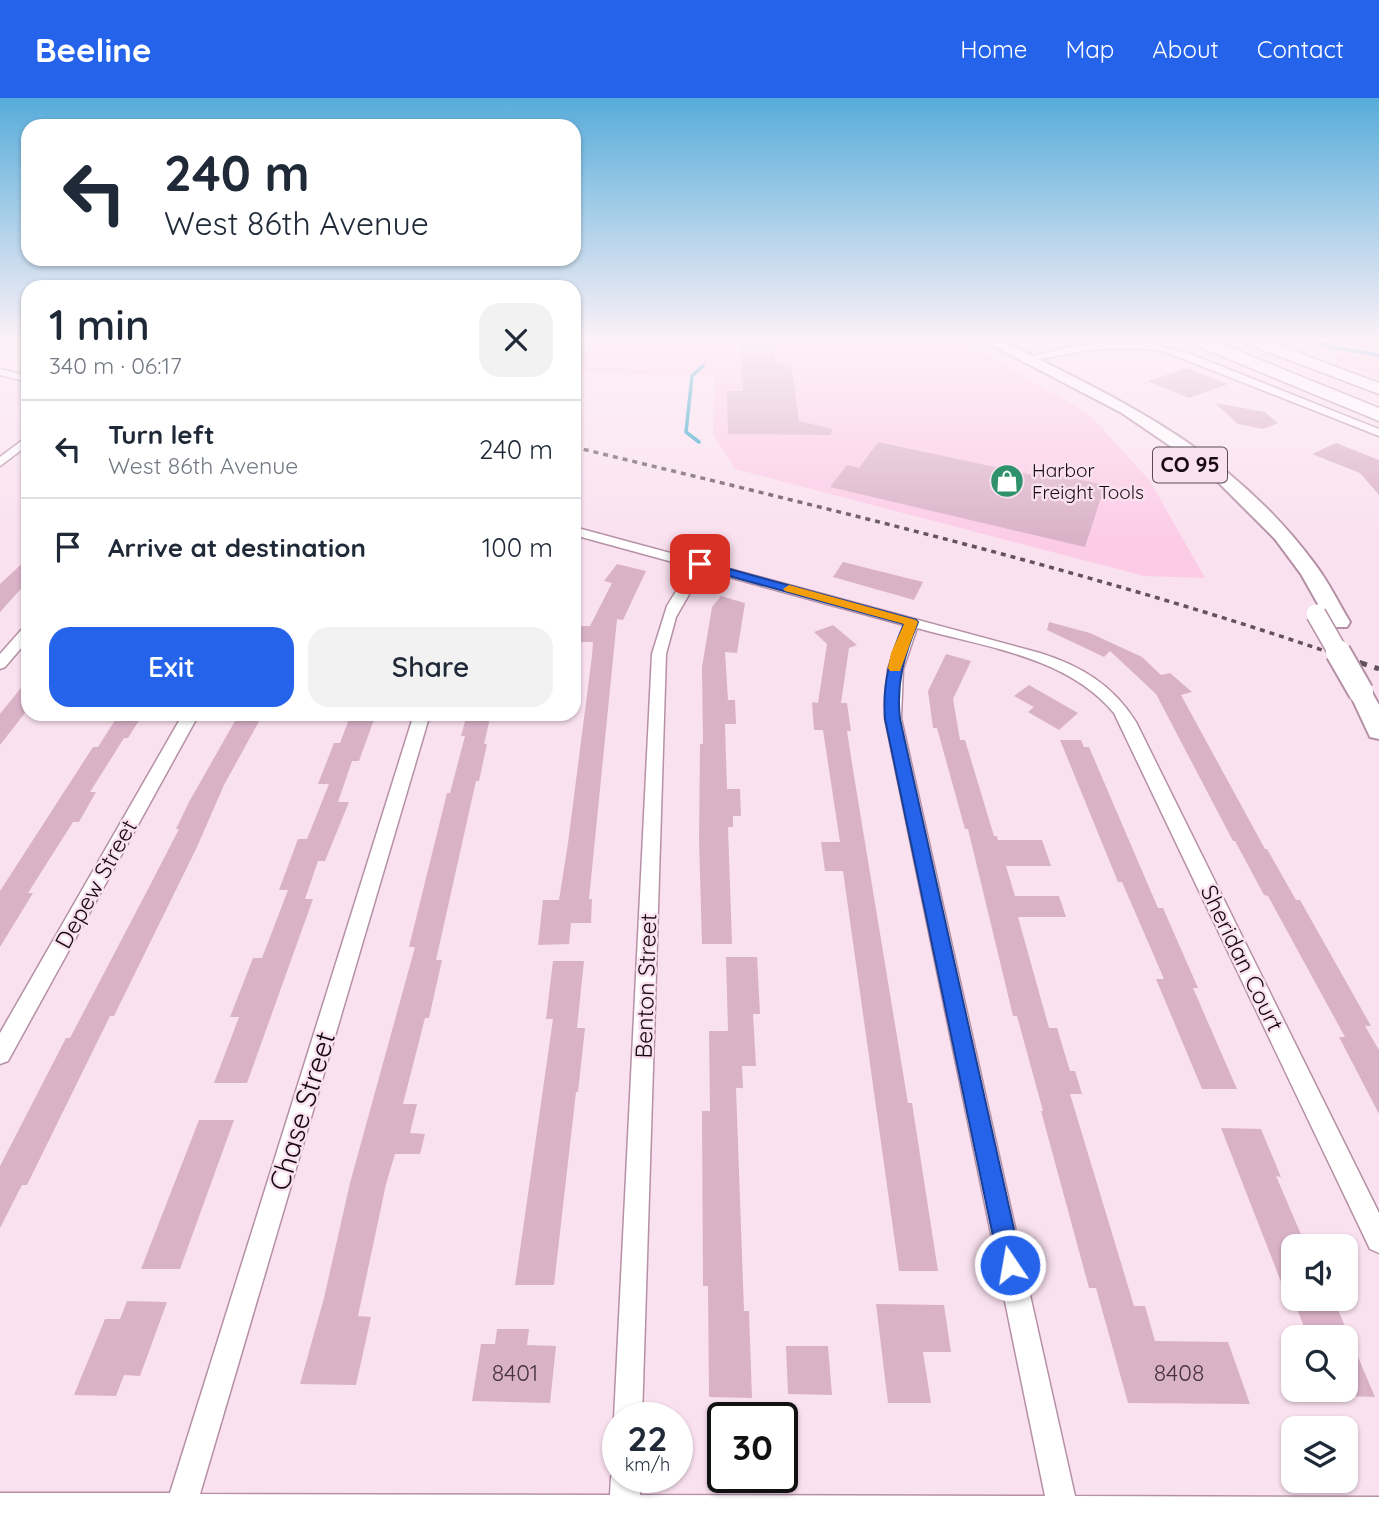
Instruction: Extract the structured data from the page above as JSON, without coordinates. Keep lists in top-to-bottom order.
{
  "streets": {
    "main road": ["CO 95"],
    "street": [
      "Depew Street",
      "Sheridan Court",
      "Benton Street",
      "Chase Street"
    ]
  },
  "places": {
    "shop": ["Harbor Freight Tools"]
  },
  "house_numbers": ["8401", "8408"],
  "page": {
    "header": "Beeline",
    "nav": [
      "Home",
      "Map",
      "About",
      "Contact"
    ],
    "turn": ["240 m", "West 86th Avenue"],
    "heading": ["1 min", "340 m · 06:17"],
    "list": [
      {
        "name": "Turn left",
        "note": "West 86th Avenue",
        "value": "240 m"
      },
      {
        "name": "Arrive at destination",
        "value": "100 m"
      }
    ],
    "buttons": ["Exit", "Share"],
    "speed": "22 km/h",
    "limit": "30"
  }
}
